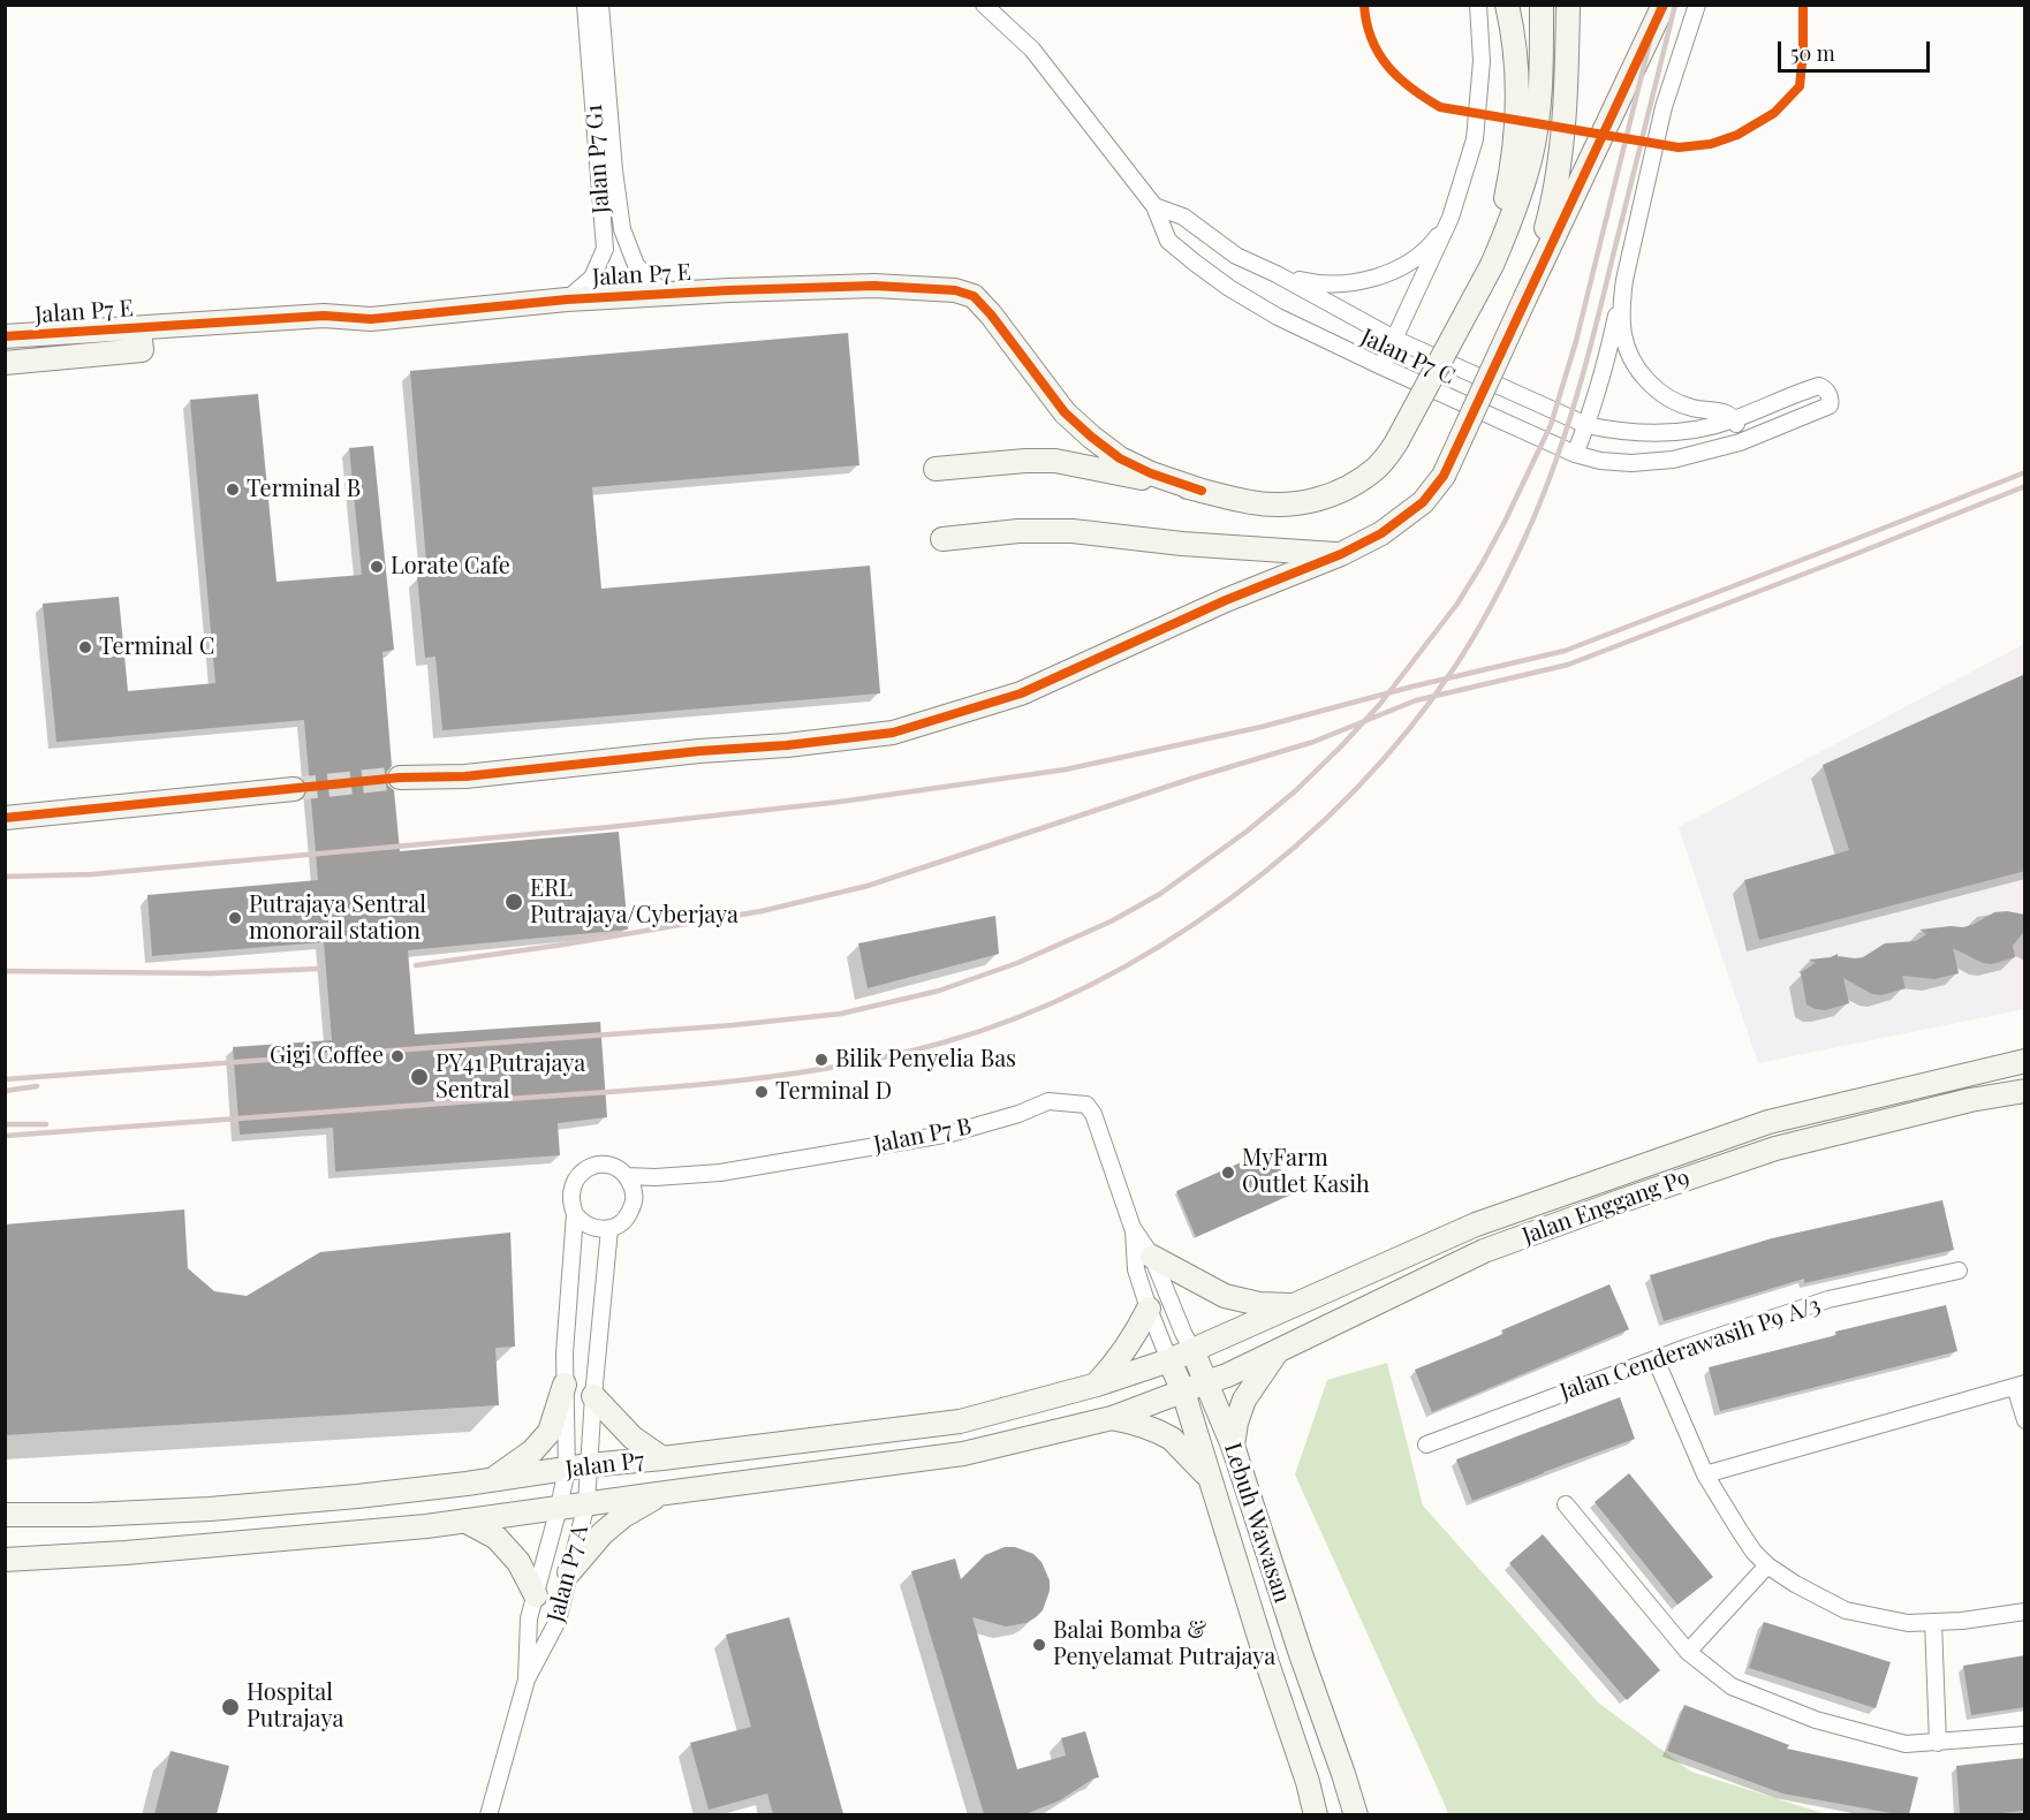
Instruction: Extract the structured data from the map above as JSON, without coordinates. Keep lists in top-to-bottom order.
{
  "streets": {
    "main road": [
      "Jalan P7 E",
      "Jalan Enggang P9",
      "Jalan P7",
      "Lebuh Wawasan"
    ],
    "street": [
      "Jalan P7 G1",
      "Jalan P7 C",
      "Jalan P7 B",
      "Jalan Cenderawasih P9 A/3",
      "Jalan P7 A"
    ]
  },
  "crossings": [
    ["Jalan P7 G1", "Jalan P7 E"],
    ["Jalan P7 B", "Jalan P7"],
    ["Jalan P7 B", "Lebuh Wawasan"],
    ["Jalan P7 B", "Jalan P7 A"],
    ["Jalan Enggang P9", "Jalan P7"],
    ["Jalan Enggang P9", "Lebuh Wawasan"],
    ["Jalan P7", "Lebuh Wawasan"],
    ["Jalan P7", "Jalan P7 A"]
  ],
  "places": [
    "Terminal B",
    "Lorate Cafe",
    "Terminal C",
    "ERL Putrajaya/Cyberjaya",
    "Putrajaya Sentral monorail station",
    "Gigi Coffee",
    "Bilik Penyelia Bas",
    "PY41 Putrajaya Sentral",
    "Terminal D",
    "MyFarm Outlet Kasih",
    "Balai Bomba & Penyelamat Putrajaya",
    "Hospital Putrajaya"
  ],
  "scale_bar": "50 m"
}
